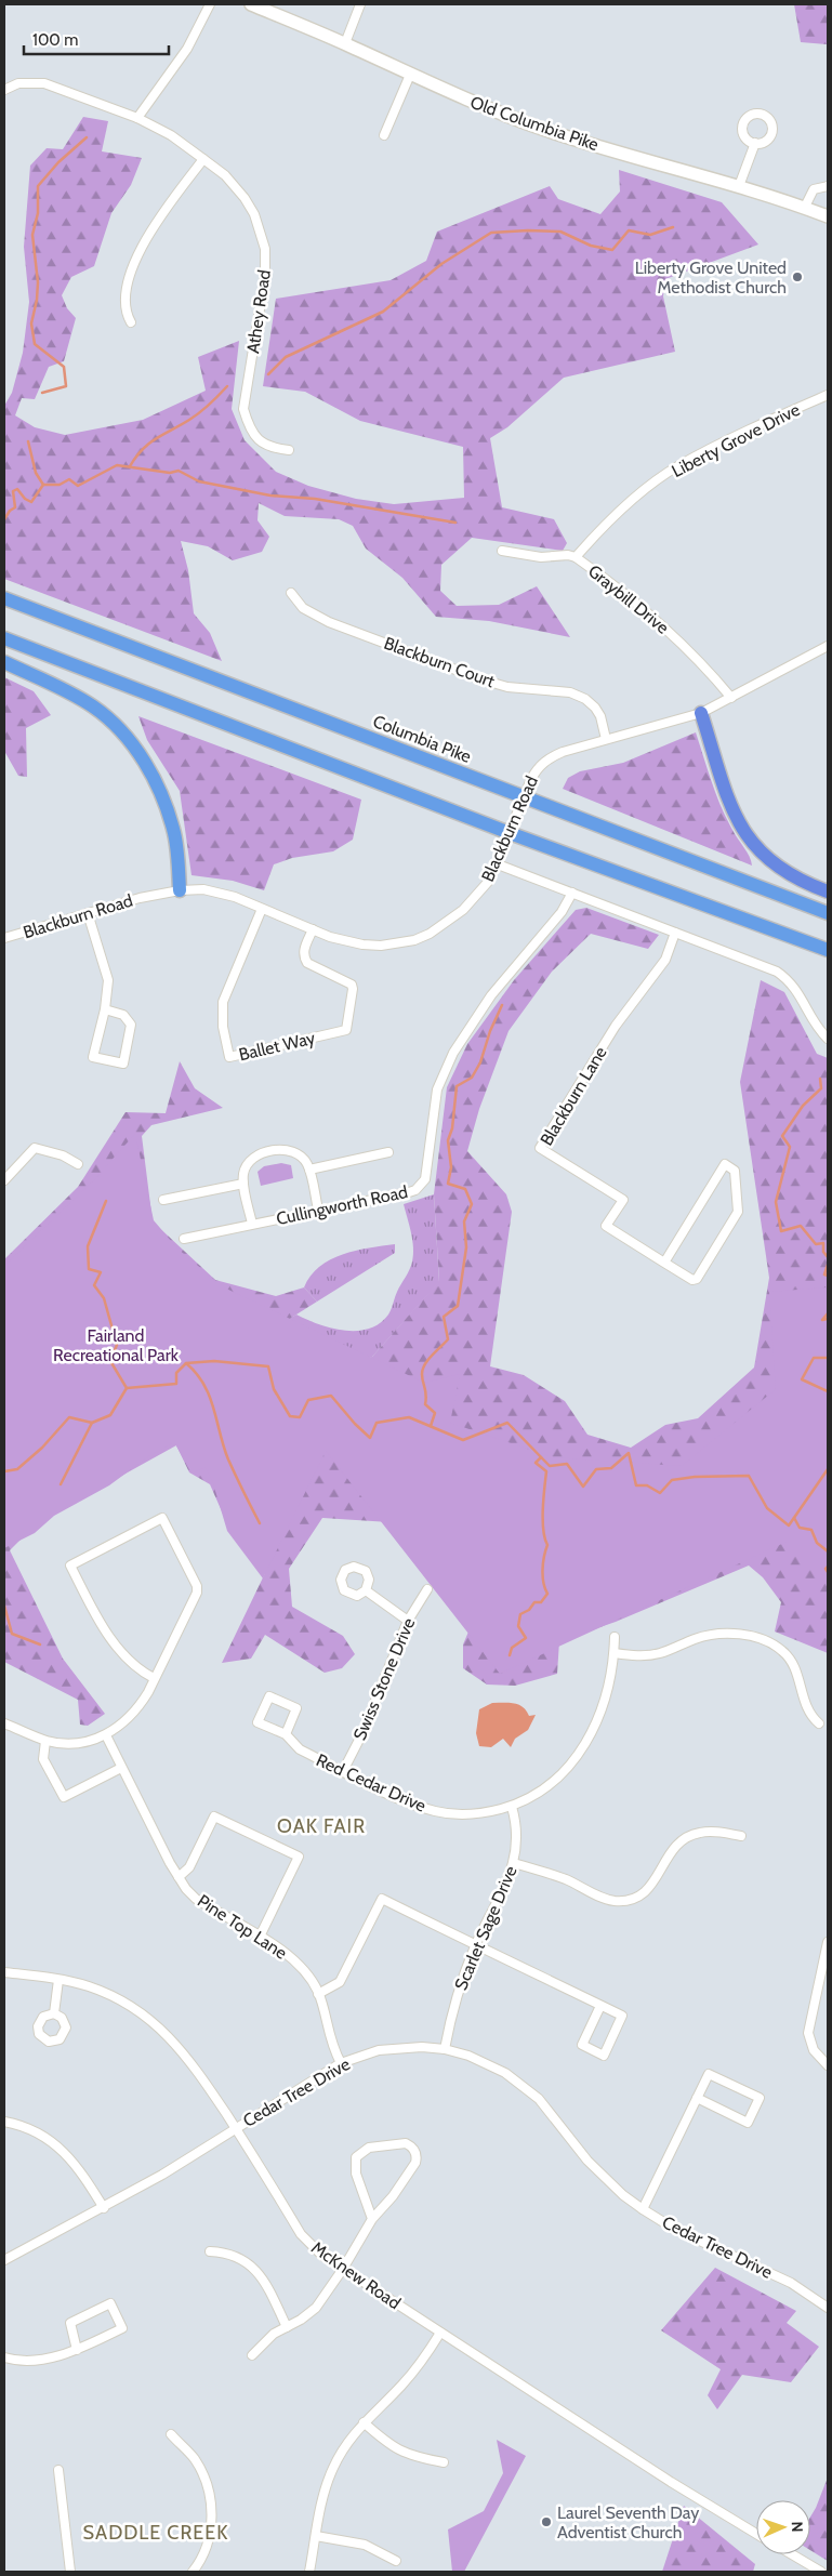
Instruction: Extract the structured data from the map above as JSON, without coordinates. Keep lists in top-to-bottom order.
{
  "streets": {
    "highway": ["Columbia Pike"],
    "main road": ["Old Columbia Pike"],
    "street": [
      "Athey Road",
      "Liberty Grove Drive",
      "Graybill Drive",
      "Blackburn Court",
      "Blackburn Road",
      "Ballet Way",
      "Blackburn Lane",
      "Cullingworth Road",
      "Swiss Stone Drive",
      "Red Cedar Drive",
      "Pine Top Lane",
      "Scarlet Sage Drive",
      "Cedar Tree Drive",
      "McKnew Road"
    ]
  },
  "crossings": [
    ["Liberty Grove Drive", "Graybill Drive"],
    ["Graybill Drive", "Blackburn Road"],
    ["Blackburn Court", "Blackburn Road"],
    ["Columbia Pike", "Blackburn Road"],
    ["Blackburn Road", "Ballet Way"],
    ["Swiss Stone Drive", "Red Cedar Drive"],
    ["Red Cedar Drive", "Scarlet Sage Drive"],
    ["Pine Top Lane", "Cedar Tree Drive"],
    ["Scarlet Sage Drive", "Cedar Tree Drive"],
    ["Cedar Tree Drive", "McKnew Road"]
  ],
  "districts": ["OAK FAIR", "SADDLE CREEK"],
  "parks": ["Fairland Recreational Park"],
  "places": ["Liberty Grove United Methodist Church", "Laurel Seventh Day Adventist Church"],
  "scale_bar": "100 m",
  "north": "right"
}
